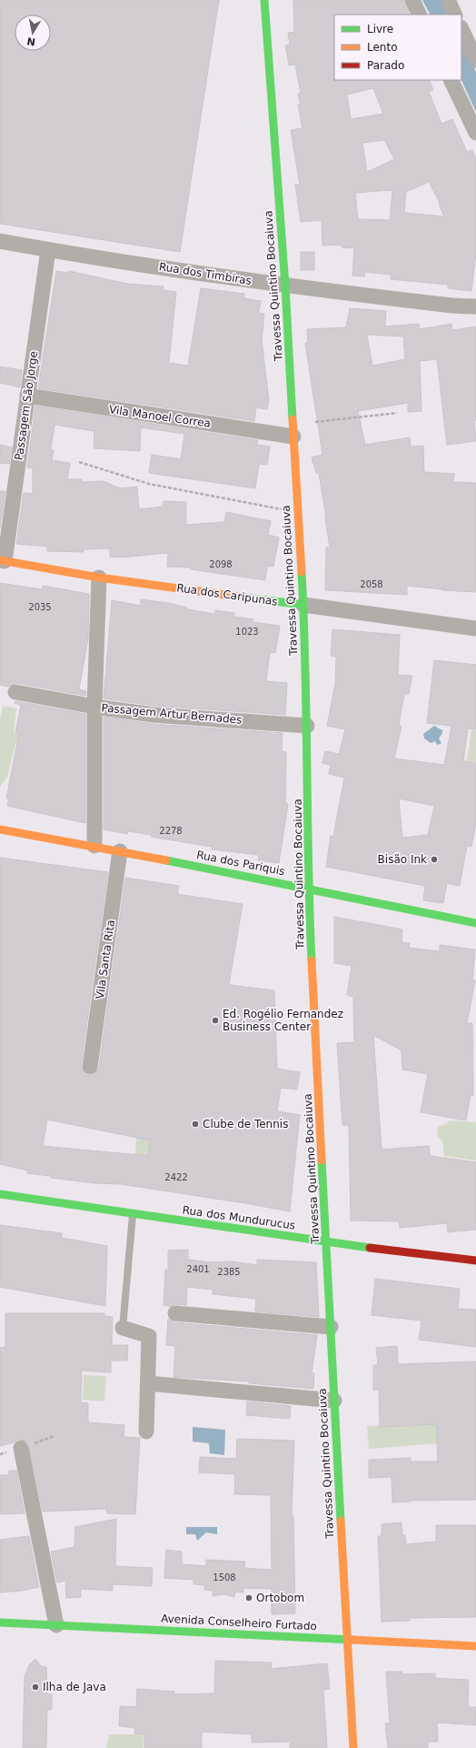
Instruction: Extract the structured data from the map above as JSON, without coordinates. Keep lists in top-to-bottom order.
{
  "streets": {
    "street": [
      "Rua dos Timbiras",
      "Travessa Quintino Bocaiuva",
      "Passagem São Jorge",
      "Vila Manoel Correa",
      "Rua dos Caripunas",
      "Passagem Artur Bernades",
      "Rua dos Pariquis",
      "Vila Santa Rita",
      "Rua dos Mundurucus",
      "Avenida Conselheiro Furtado"
    ]
  },
  "crossings": [
    ["Rua dos Timbiras", "Travessa Quintino Bocaiuva"],
    ["Rua dos Timbiras", "Passagem São Jorge"],
    ["Travessa Quintino Bocaiuva", "Vila Manoel Correa"],
    ["Travessa Quintino Bocaiuva", "Rua dos Caripunas"],
    ["Travessa Quintino Bocaiuva", "Passagem Artur Bernades"],
    ["Travessa Quintino Bocaiuva", "Rua dos Pariquis"],
    ["Travessa Quintino Bocaiuva", "Rua dos Mundurucus"],
    ["Travessa Quintino Bocaiuva", "Avenida Conselheiro Furtado"],
    ["Passagem São Jorge", "Vila Manoel Correa"],
    ["Passagem São Jorge", "Rua dos Caripunas"],
    ["Rua dos Pariquis", "Vila Santa Rita"]
  ],
  "places": [
    "Bisão Ink",
    "Ed. Rogélio Fernandez Business Center",
    "Clube de Tennis",
    "Ortobom",
    "Ilha de Java"
  ],
  "house_numbers": [
    "2098",
    "2058",
    "2035",
    "1023",
    "2278",
    "2422",
    "2401",
    "2385",
    "1508"
  ],
  "legend": ["Livre", "Lento", "Parado"],
  "north": "bottom"
}
